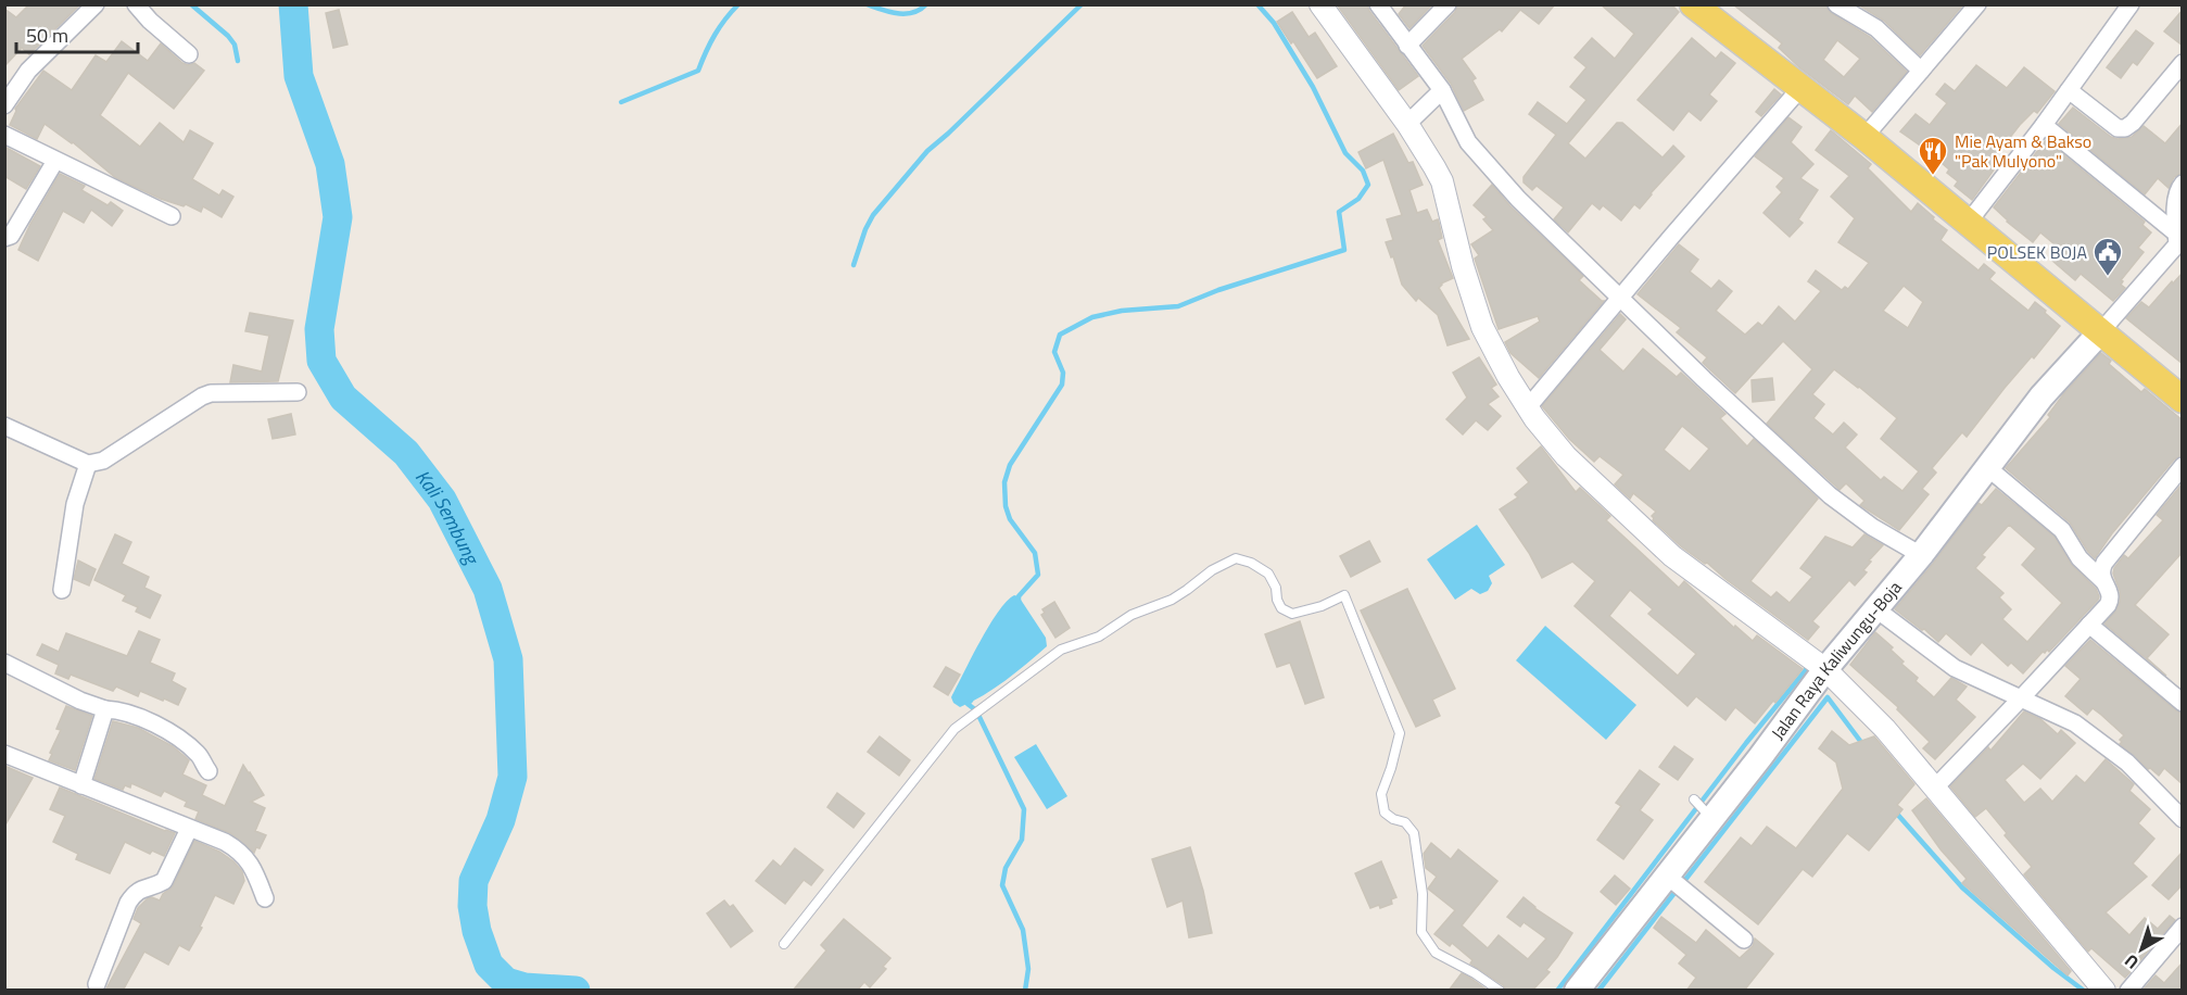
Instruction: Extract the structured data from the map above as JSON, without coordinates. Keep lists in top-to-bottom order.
{
  "streets": {
    "main road": ["Jalan Raya Kaliwungu-Boja"]
  },
  "water": ["Kali Sembung"],
  "places": {
    "restaurant": ["Mie Ayam & Bakso \"Pak Mulyono\""],
    "public building": ["POLSEK BOJA"]
  },
  "scale_bar": "50 m",
  "north": "bottom left"
}
